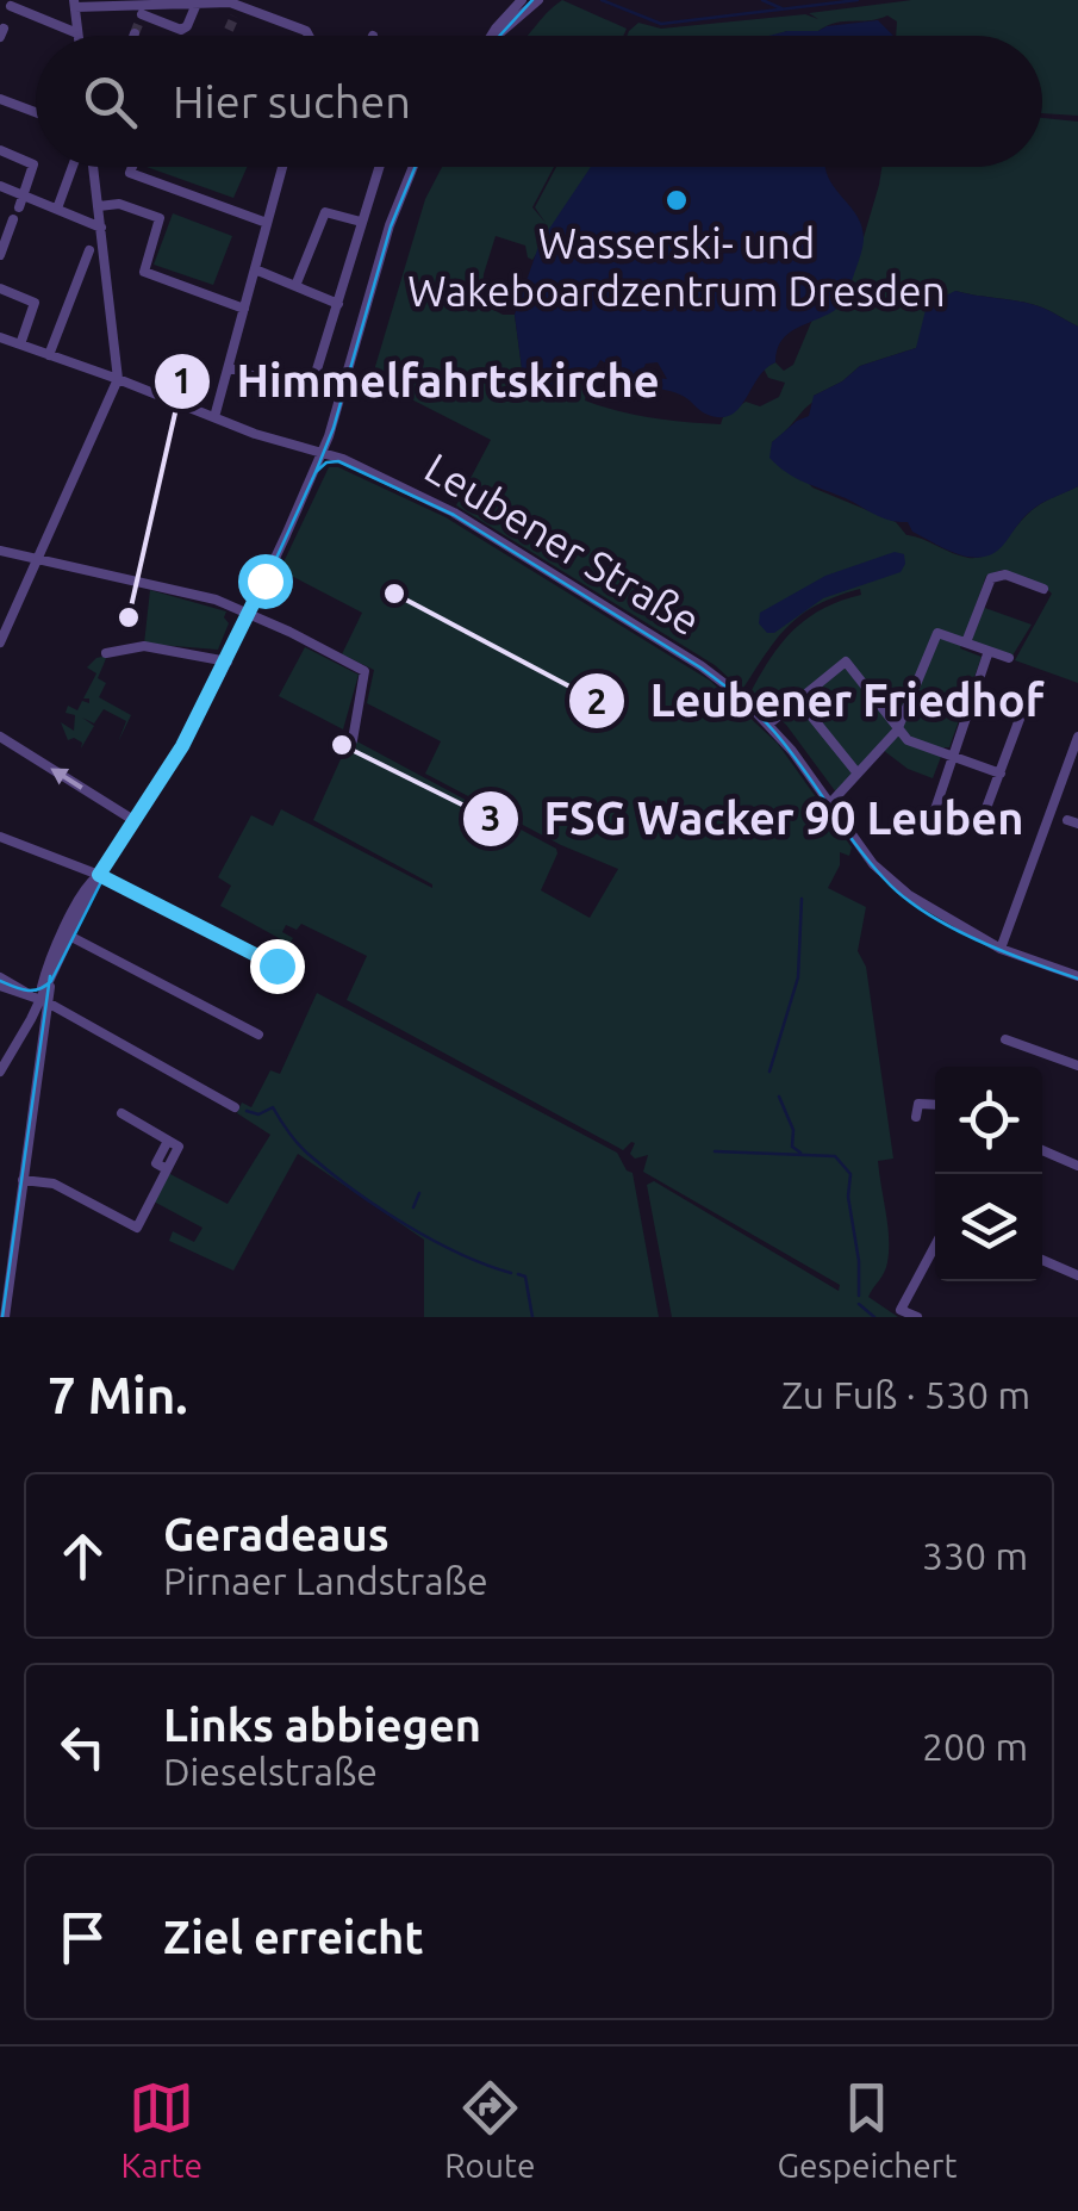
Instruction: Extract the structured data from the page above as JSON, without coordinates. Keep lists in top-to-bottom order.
{
  "streets": {
    "street": ["Leubener Straße"]
  },
  "places": [
    "Wasserski- und Wakeboardzentrum Dresden",
    "Leubener Friedhof",
    "Himmelfahrtskirche",
    "FSG Wacker 90 Leuben"
  ],
  "page": {
    "search": "Hier suchen",
    "heading": ["7 Min.", "Zu Fuß · 530 m"],
    "list": [
      ["Geradeaus", "Pirnaer Landstraße", "330 m"],
      ["Links abbiegen", "Dieselstraße", "200 m"],
      "Ziel erreicht"
    ],
    "nav": ["Karte", "Route", "Gespeichert"]
  }
}
